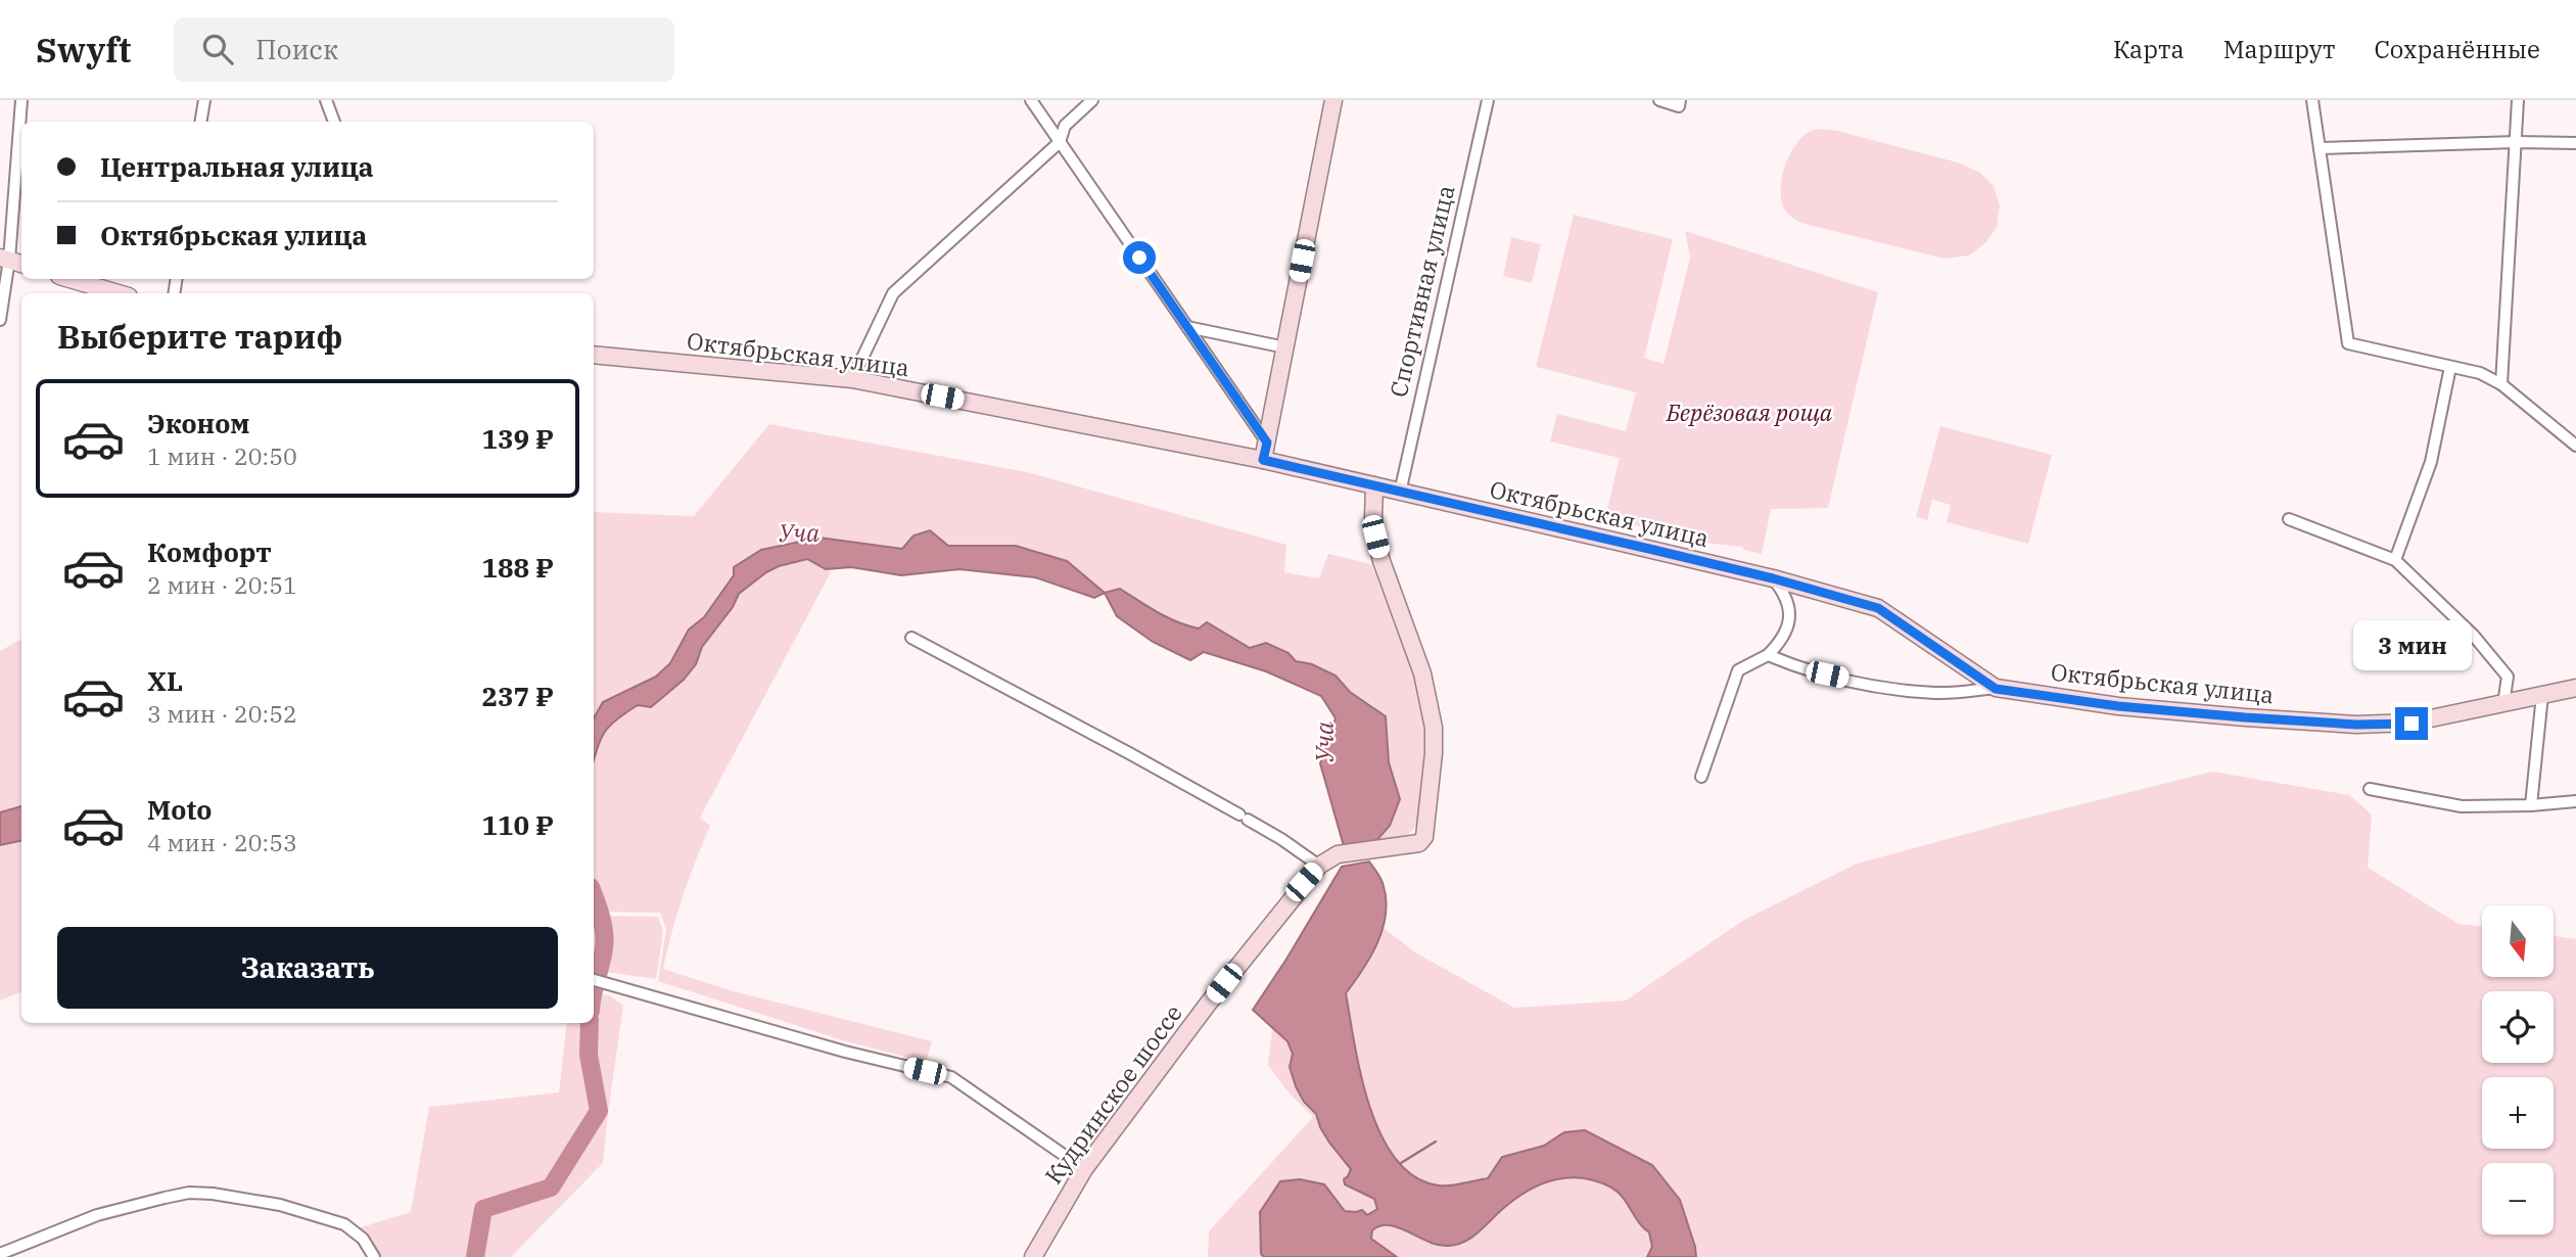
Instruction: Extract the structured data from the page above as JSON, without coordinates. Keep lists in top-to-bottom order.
{
  "streets": {
    "street": ["Спортивная улица", "Октябрьская улица", "Кудринское шоссе"]
  },
  "crossings": [
    ["Спортивная улица", "Октябрьская улица"],
    ["Октябрьская улица", "Кудринское шоссе"]
  ],
  "water": ["Уча"],
  "parks": ["Берёзовая роща"],
  "north": "bottom",
  "page": {
    "header": "Swyft",
    "search": "Поиск",
    "nav": ["Карта", "Маршрут", "Сохранённые"],
    "banner": ["Центральная улица", "Октябрьская улица"],
    "heading": "Выберите тариф",
    "list": [
      {
        "name": "Эконом",
        "note": "1 мин · 20:50",
        "value": "139 ₽"
      },
      {
        "name": "Комфорт",
        "note": "2 мин · 20:51",
        "value": "188 ₽"
      },
      {
        "name": "XL",
        "note": "3 мин · 20:52",
        "value": "237 ₽"
      },
      {
        "name": "Moto",
        "note": "4 мин · 20:53",
        "value": "110 ₽"
      }
    ],
    "bubble": "3 мин",
    "map_buttons": ["+", "−"],
    "buttons": "Заказать"
  }
}
